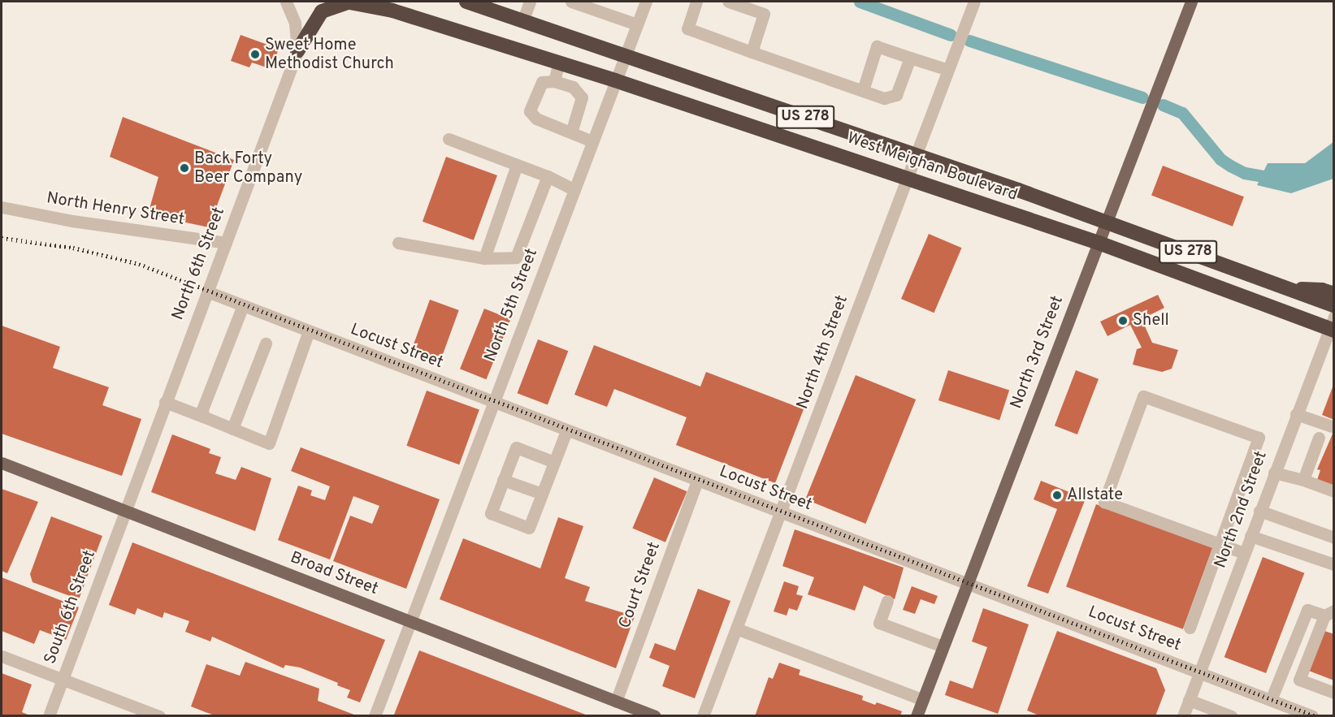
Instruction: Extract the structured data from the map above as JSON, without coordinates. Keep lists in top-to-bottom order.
{
  "streets": {
    "highway": ["US 278", "West Meighan Boulevard"],
    "main road": ["North 3rd Street", "Broad Street"],
    "street": [
      "North Henry Street",
      "North 6th Street",
      "North 5th Street",
      "Locust Street",
      "North 4th Street",
      "North 2nd Street",
      "Court Street",
      "South 6th Street"
    ]
  },
  "crossings": [
    ["West Meighan Boulevard", "North 5th Street"],
    ["West Meighan Boulevard", "North 4th Street"],
    ["West Meighan Boulevard", "North 3rd Street"],
    ["West Meighan Boulevard", "North 2nd Street"],
    ["North Henry Street", "North 6th Street"],
    ["North 6th Street", "Locust Street"],
    ["North 6th Street", "Broad Street"],
    ["North 6th Street", "South 6th Street"],
    ["North 5th Street", "Locust Street"],
    ["North 5th Street", "Broad Street"],
    ["Locust Street", "North 4th Street"],
    ["Locust Street", "North 3rd Street"],
    ["Locust Street", "North 2nd Street"],
    ["Locust Street", "Court Street"],
    ["Broad Street", "Court Street"],
    ["Broad Street", "South 6th Street"]
  ],
  "places": [
    "Sweet Home Methodist Church",
    "Back Forty Beer Company",
    "Shell",
    "Allstate"
  ]
}
